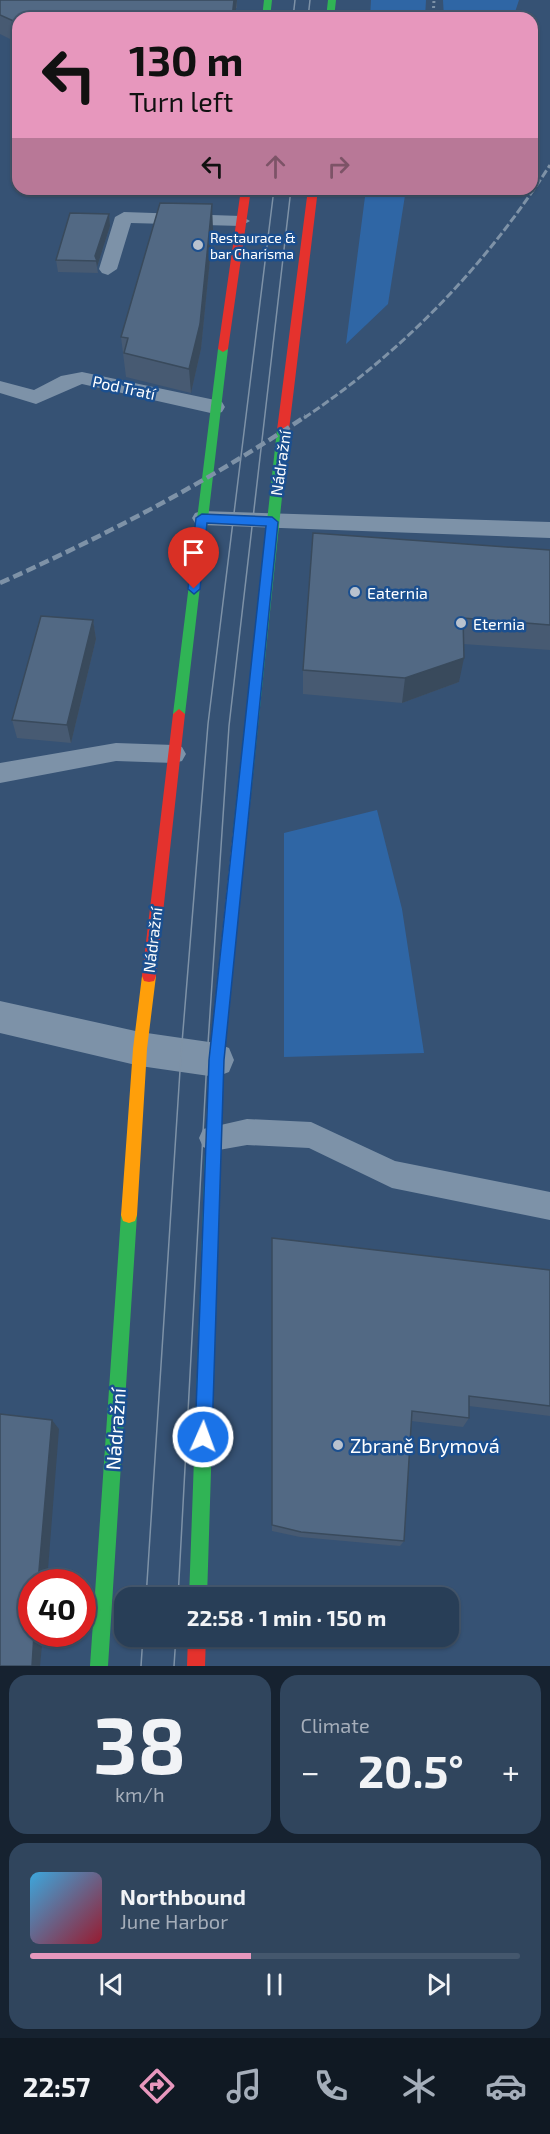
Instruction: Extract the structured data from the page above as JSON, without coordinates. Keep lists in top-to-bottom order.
{
  "streets": {
    "street": ["Nádražní"],
    "lane": ["Pod Tratí"]
  },
  "crossings": [
    ["Pod Tratí", "Nádražní"]
  ],
  "places": [
    "Restaurace & bar Charisma",
    "Eaternia",
    "Eternia",
    "Zbraně Brymová"
  ],
  "page": {
    "turn": ["130 m", "Turn left"],
    "limit": "40",
    "trip": "22:58 · 1 min · 150 m",
    "tile": [
      ["38", "km/h"],
      "Climate"
    ],
    "heat": ["−", "20.5°", "+"],
    "song": ["Northbound", "June Harbor"],
    "tabs": "22:57"
  }
}
